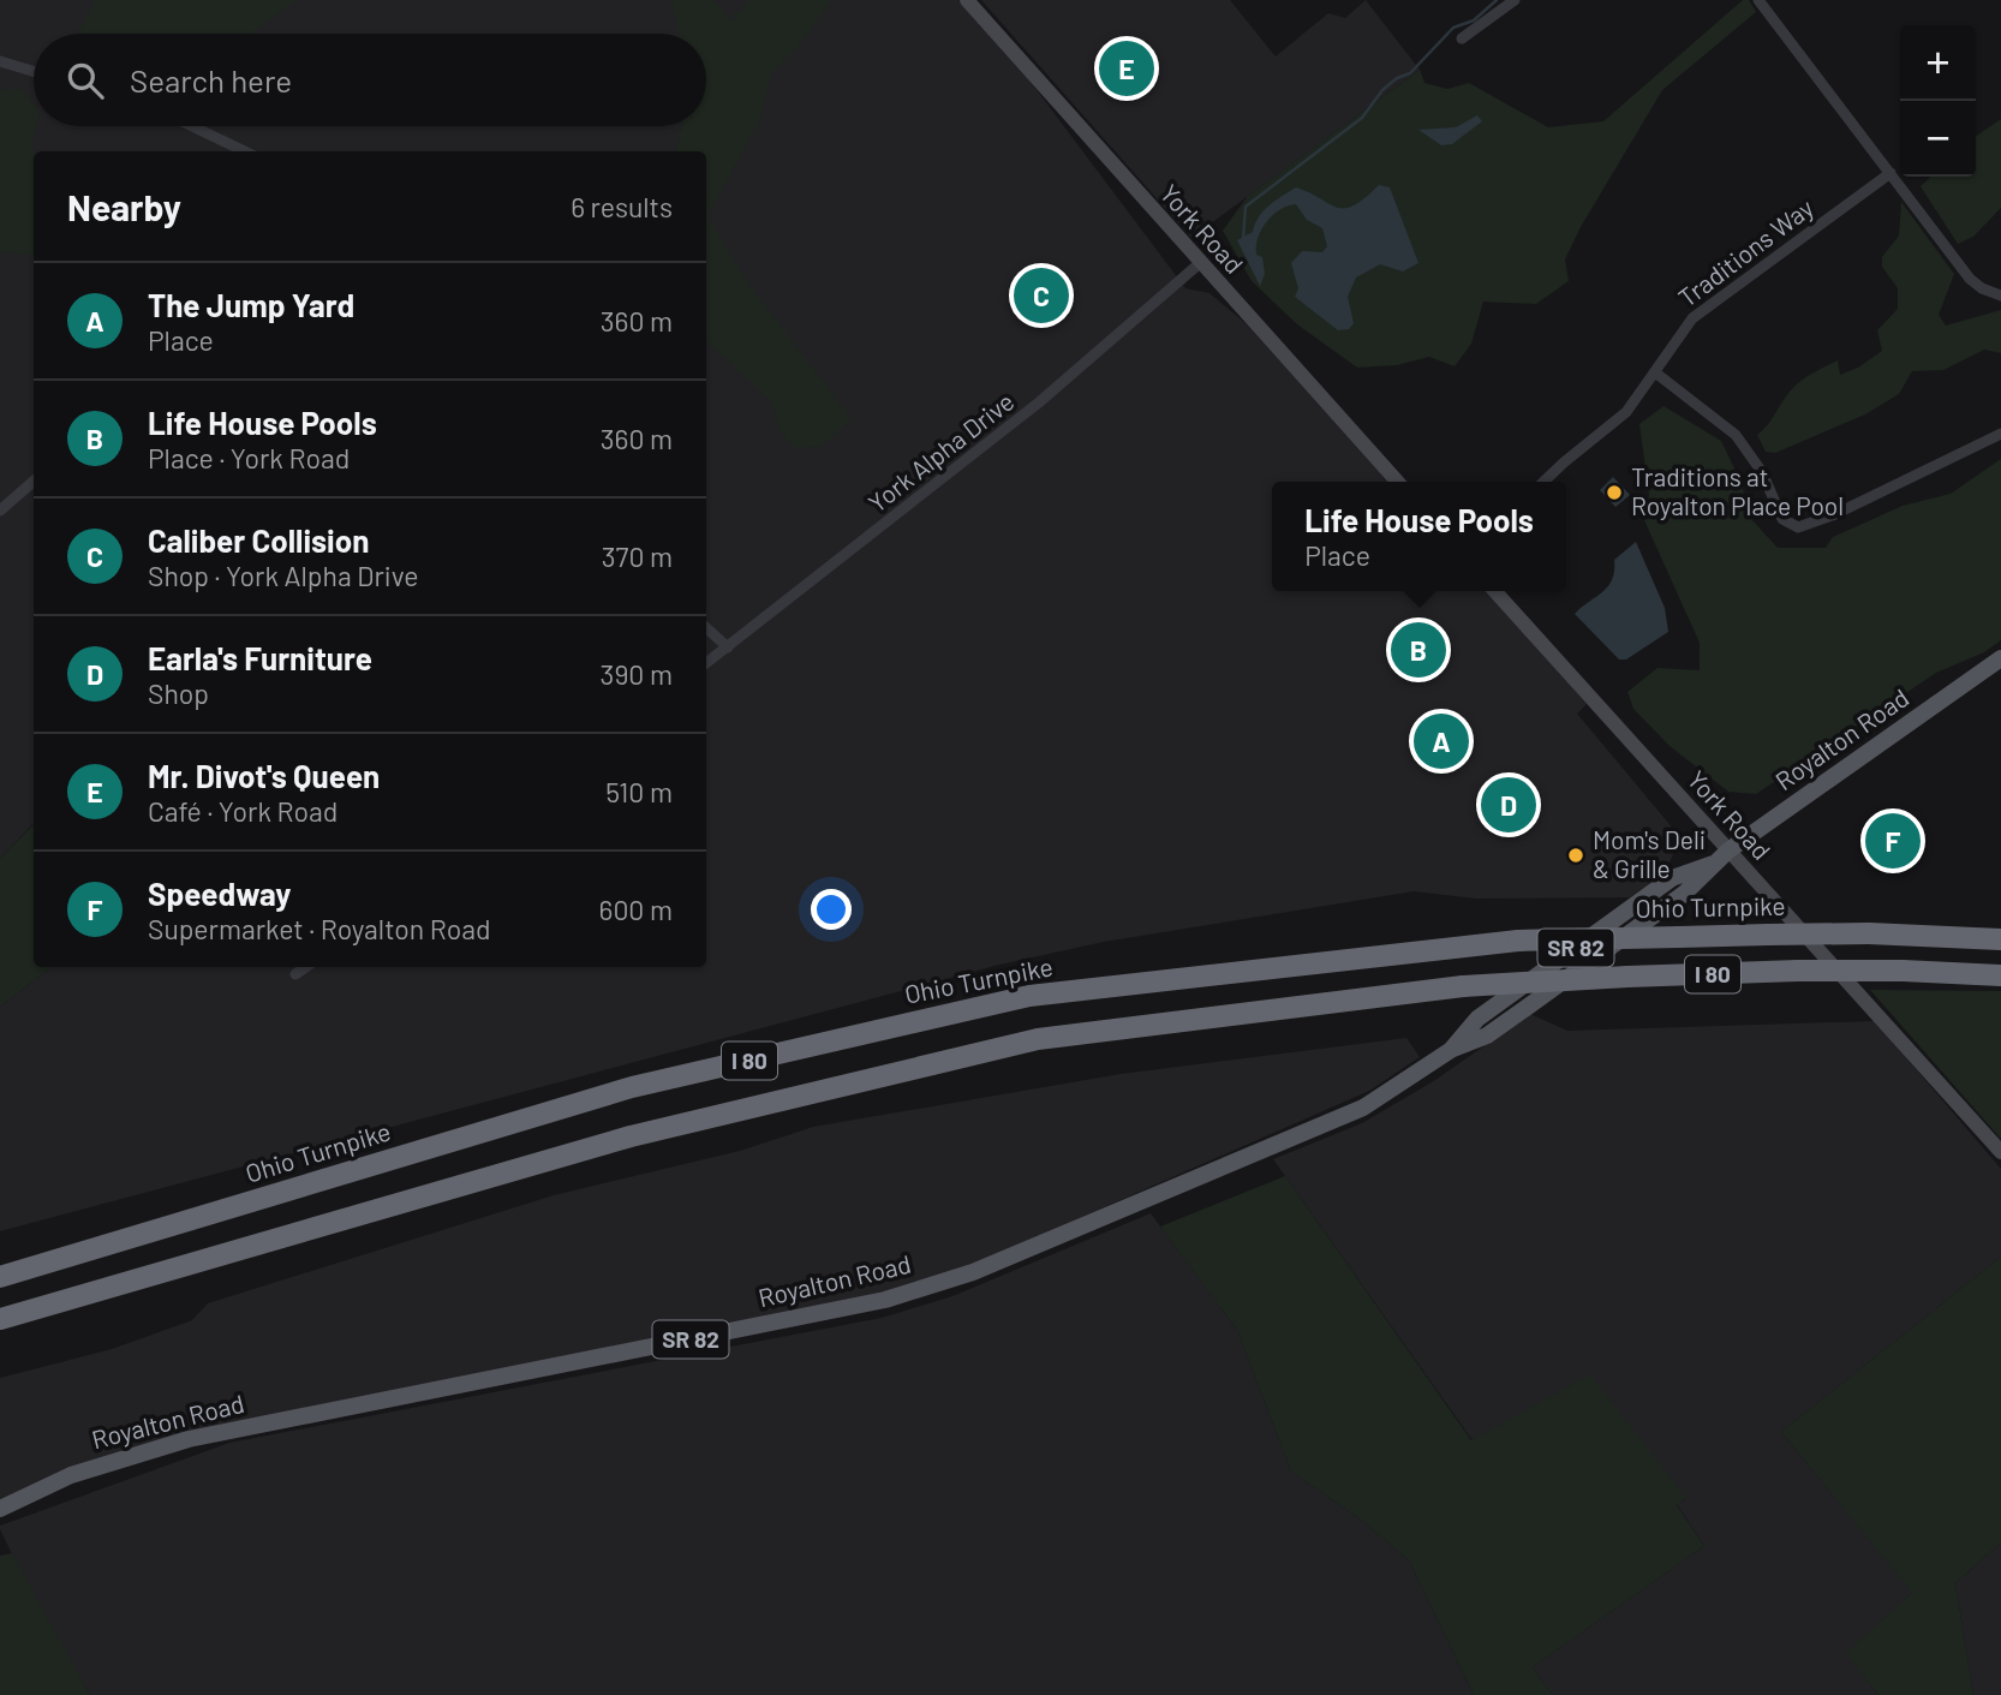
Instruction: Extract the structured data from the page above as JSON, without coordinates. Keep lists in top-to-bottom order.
{
  "streets": {
    "highway": ["Ohio Turnpike", "I 80"],
    "main road": ["Royalton Road", "SR 82"],
    "street": ["York Road", "Traditions Way", "York Alpha Drive"]
  },
  "crossings": [
    ["York Road", "York Alpha Drive"],
    ["York Road", "Royalton Road"]
  ],
  "places": ["Traditions at Royalton Place Pool", "Mom's Deli & Grille"],
  "page": {
    "map_buttons": ["+", "−"],
    "search": "Search here",
    "pins": [
      "E",
      "C",
      "B",
      "A",
      "D",
      "F"
    ],
    "heading": ["Nearby", "6 results"],
    "list": [
      {
        "mark": "A",
        "name": "The Jump Yard",
        "note": "Place",
        "value": "360 m"
      },
      {
        "mark": "B",
        "name": "Life House Pools",
        "note": "Place · York Road",
        "value": "360 m"
      },
      {
        "mark": "C",
        "name": "Caliber Collision",
        "note": "Shop · York Alpha Drive",
        "value": "370 m"
      },
      {
        "mark": "D",
        "name": "Earla's Furniture",
        "note": "Shop",
        "value": "390 m"
      },
      {
        "mark": "E",
        "name": "Mr. Divot's Queen",
        "note": "Café · York Road",
        "value": "510 m"
      },
      {
        "mark": "F",
        "name": "Speedway",
        "note": "Supermarket · Royalton Road",
        "value": "600 m"
      }
    ],
    "popup": ["Life House Pools", "Place"]
  }
}
